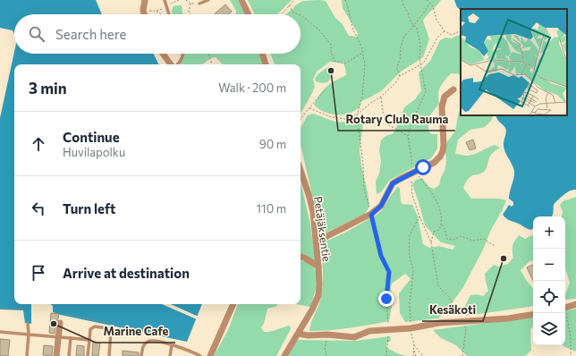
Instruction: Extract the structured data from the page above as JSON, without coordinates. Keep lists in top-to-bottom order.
{
  "streets": {
    "street": ["Petäjäksentie"]
  },
  "places": ["Rotary Club Rauma", "Kesäkoti", "Marine Cafe"],
  "page": {
    "search": "Search here",
    "heading": ["3 min", "Walk · 200 m"],
    "list": [
      ["Continue", "Huvilapolku", "90 m"],
      ["Turn left", "110 m"],
      "Arrive at destination"
    ],
    "map_buttons": ["+", "−"]
  }
}
